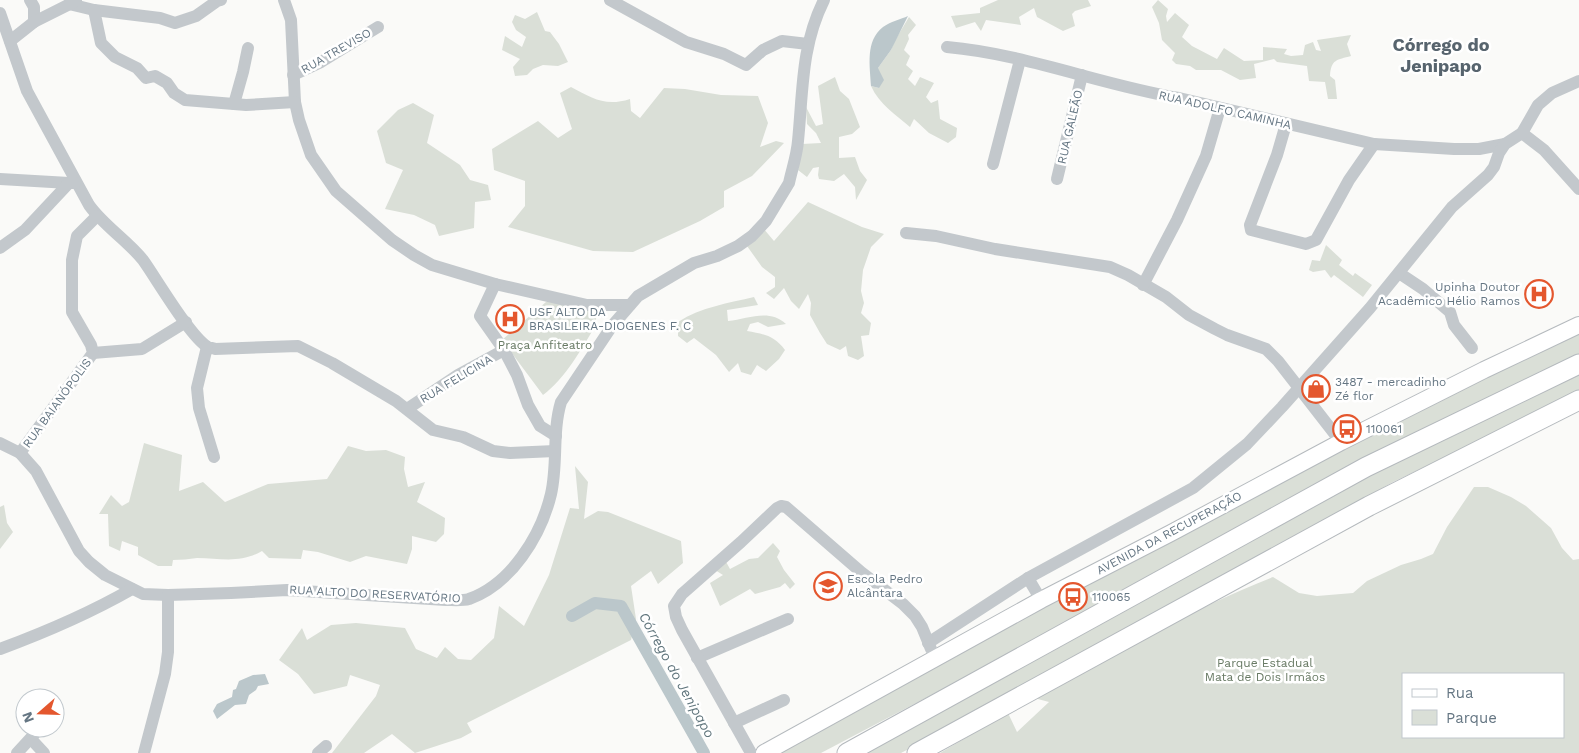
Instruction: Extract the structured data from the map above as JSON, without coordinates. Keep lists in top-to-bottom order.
{
  "streets": {
    "main road": ["AVENIDA DA RECUPERAÇÃO"],
    "street": [
      "RUA TREVISO",
      "RUA ADOLFO CAMINHA",
      "RUA GALEÃO",
      "RUA FELICINA",
      "RUA BAIANÓPOLIS",
      "RUA ALTO DO RESERVATÓRIO"
    ]
  },
  "crossings": [
    ["RUA ADOLFO CAMINHA", "RUA GALEÃO"],
    ["RUA BAIANÓPOLIS", "RUA ALTO DO RESERVATÓRIO"]
  ],
  "districts": ["Córrego do Jenipapo"],
  "water": ["Córrego do Jenipapo"],
  "parks": ["Praça Anfiteatro", "Parque Estadual Mata de Dois Irmãos"],
  "places": {
    "hospital": ["Upinha Doutor Acadêmico Hélio Ramos", "USF ALTO DA BRASILEIRA-DIOGENES F. C"],
    "shop": ["3487 - mercadinho Zé flor"],
    "bus stop": ["110061", "110065"],
    "school or university": ["Escola Pedro Alcântara"]
  },
  "legend": ["Rua", "Parque"],
  "north": "left"
}
